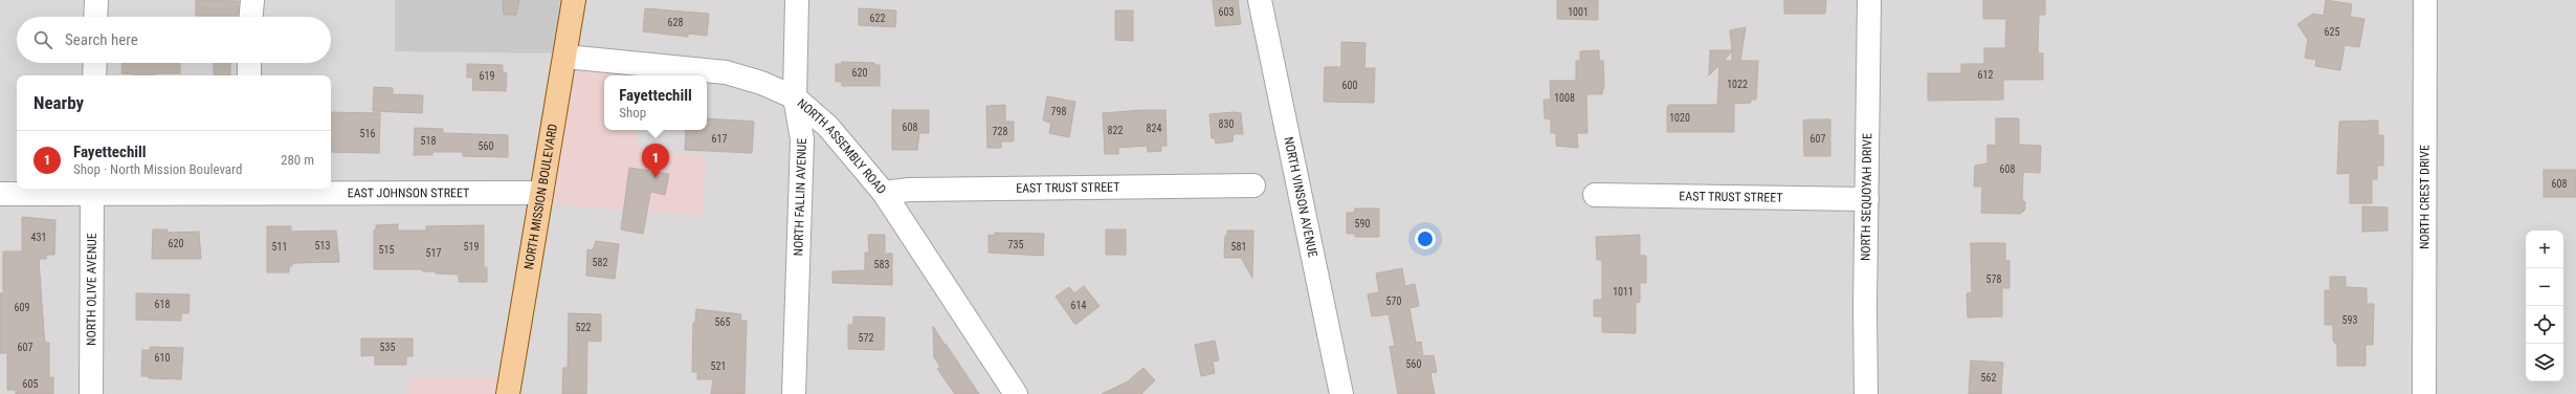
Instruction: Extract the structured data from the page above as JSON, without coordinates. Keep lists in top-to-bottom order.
{
  "streets": {
    "main road": ["NORTH MISSION BOULEVARD"],
    "street": [
      "NORTH ASSEMBLY ROAD",
      "EAST TRUST STREET",
      "EAST JOHNSON STREET",
      "NORTH FALLIN AVENUE",
      "NORTH VINSON AVENUE",
      "NORTH SEQUOYAH DRIVE",
      "NORTH CREST DRIVE",
      "NORTH OLIVE AVENUE"
    ]
  },
  "crossings": [
    ["NORTH ASSEMBLY ROAD", "EAST TRUST STREET"],
    ["NORTH ASSEMBLY ROAD", "NORTH MISSION BOULEVARD"],
    ["NORTH ASSEMBLY ROAD", "NORTH FALLIN AVENUE"],
    ["EAST TRUST STREET", "NORTH SEQUOYAH DRIVE"],
    ["EAST JOHNSON STREET", "NORTH MISSION BOULEVARD"],
    ["EAST JOHNSON STREET", "NORTH OLIVE AVENUE"]
  ],
  "house_numbers": [
    "603",
    "1001",
    "622",
    "628",
    "625",
    "620",
    "612",
    "619",
    "1022",
    "600",
    "1008",
    "798",
    "1020",
    "830",
    "608",
    "824",
    "822",
    "728",
    "516",
    "617",
    "607",
    "518",
    "560",
    "608",
    "608",
    "590",
    "431",
    "620",
    "735",
    "513",
    "511",
    "519",
    "581",
    "515",
    "517",
    "582",
    "583",
    "578",
    "1011",
    "570",
    "618",
    "614",
    "609",
    "593",
    "565",
    "522",
    "572",
    "607",
    "535",
    "610",
    "560",
    "521",
    "562",
    "605"
  ],
  "page": {
    "search": "Search here",
    "popup": ["Fayettechill", "Shop"],
    "heading": "Nearby",
    "list": [
      {
        "mark": "1",
        "name": "Fayettechill",
        "note": "Shop · North Mission Boulevard",
        "value": "280 m"
      }
    ],
    "pins": "1",
    "map_buttons": ["+", "−"]
  }
}
